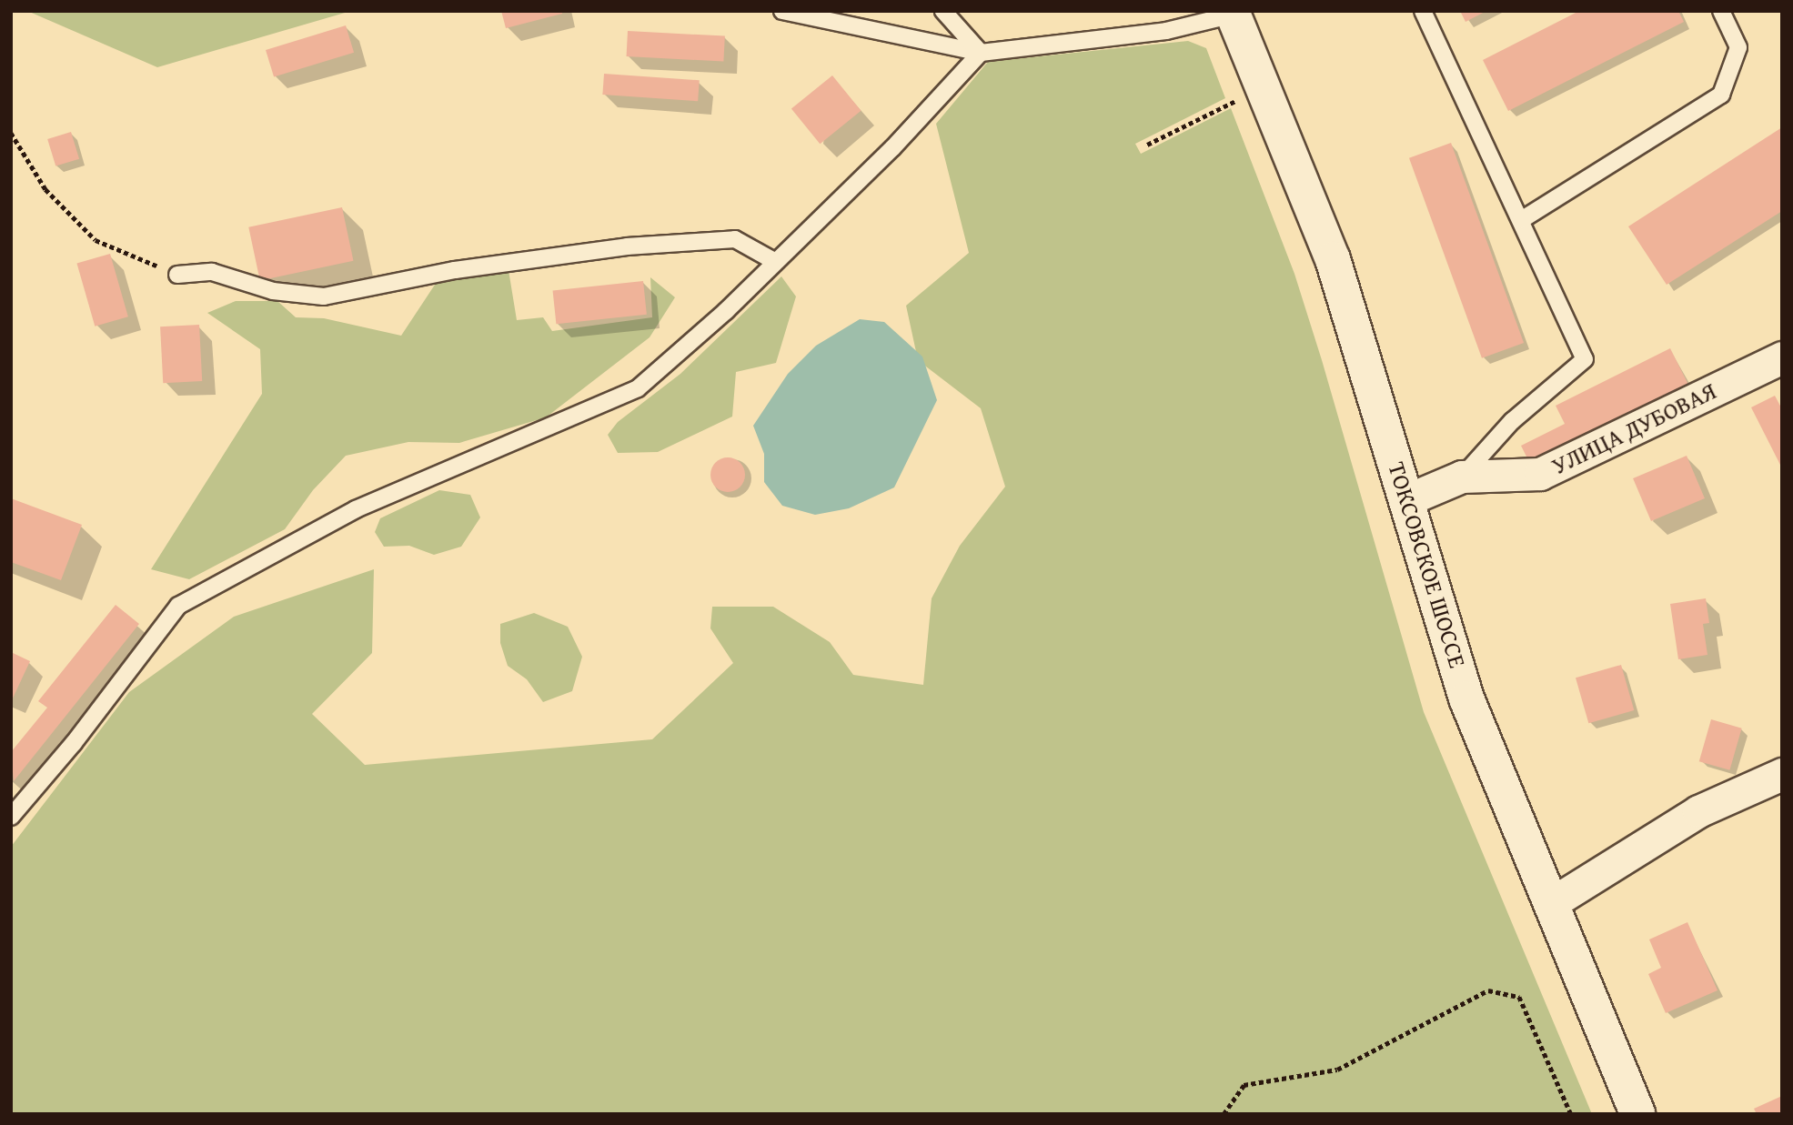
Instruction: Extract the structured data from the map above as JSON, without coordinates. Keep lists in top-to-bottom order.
{
  "streets": {
    "main road": ["ТОКСОВСКОЕ ШОССЕ"],
    "street": ["УЛИЦА ДУБОВАЯ"]
  },
  "crossings": [
    ["УЛИЦА ДУБОВАЯ", "ТОКСОВСКОЕ ШОССЕ"]
  ]
}
